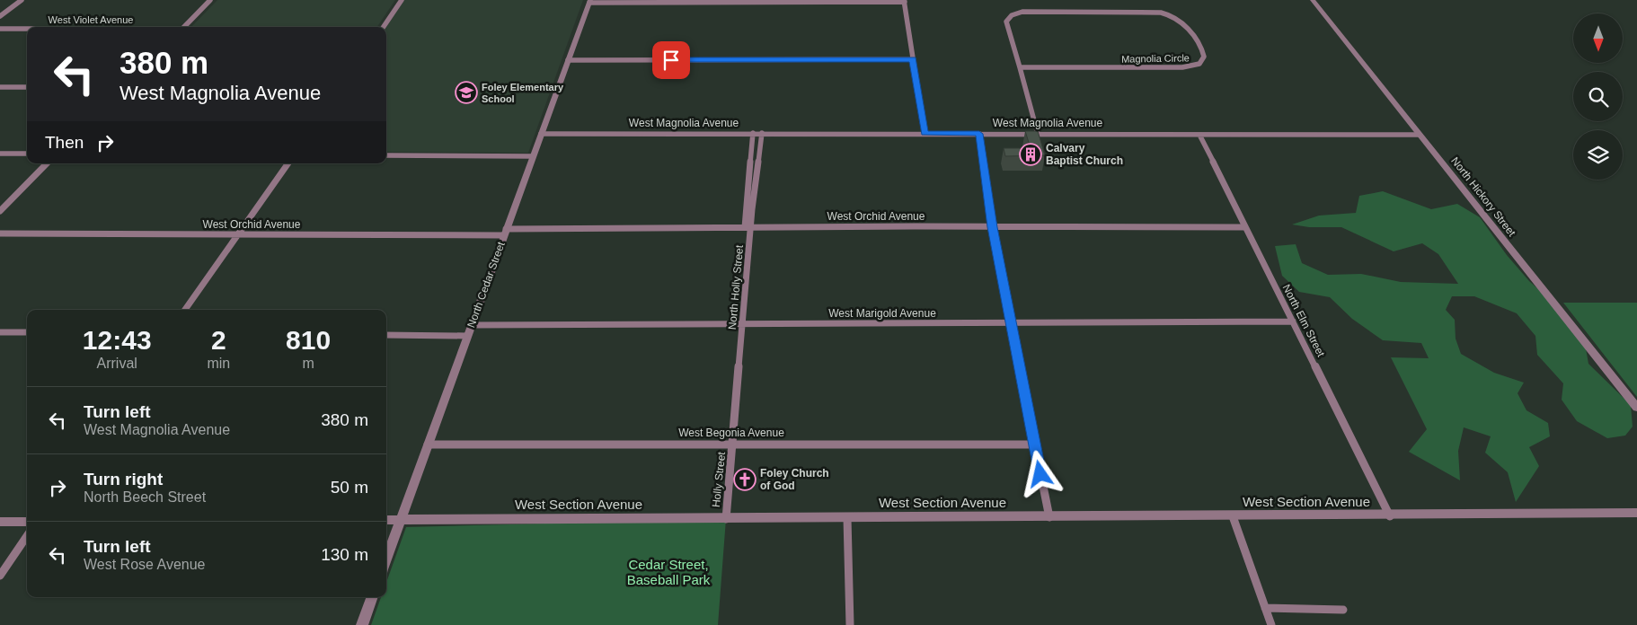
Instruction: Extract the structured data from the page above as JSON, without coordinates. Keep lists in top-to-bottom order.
{
  "streets": {
    "street": [
      "West Violet Avenue",
      "Magnolia Circle",
      "West Magnolia Avenue",
      "North Hickory Street",
      "West Orchid Avenue",
      "North Cedar Street",
      "North Holly Street",
      "West Marigold Avenue",
      "North Elm Street",
      "West Begonia Avenue",
      "Holly Street",
      "West Section Avenue"
    ]
  },
  "crossings": [
    ["Magnolia Circle", "West Magnolia Avenue"],
    ["West Magnolia Avenue", "North Hickory Street"],
    ["West Magnolia Avenue", "North Cedar Street"],
    ["West Magnolia Avenue", "North Holly Street"],
    ["West Magnolia Avenue", "North Elm Street"],
    ["West Orchid Avenue", "North Cedar Street"],
    ["West Orchid Avenue", "North Holly Street"],
    ["West Orchid Avenue", "North Elm Street"],
    ["North Cedar Street", "West Marigold Avenue"],
    ["North Cedar Street", "West Begonia Avenue"],
    ["North Cedar Street", "West Section Avenue"],
    ["North Holly Street", "West Marigold Avenue"],
    ["North Holly Street", "West Begonia Avenue"],
    ["North Holly Street", "Holly Street"],
    ["West Marigold Avenue", "North Elm Street"],
    ["North Elm Street", "West Section Avenue"],
    ["West Begonia Avenue", "Holly Street"],
    ["Holly Street", "West Section Avenue"]
  ],
  "parks": ["Cedar Street, Baseball Park"],
  "places": {
    "school or university": ["Foley Elementary School"],
    "building": ["Calvary Baptist Church"],
    "church": ["Foley Church of God"]
  },
  "north": "bottom",
  "page": {
    "turn": ["380 m", "West Magnolia Avenue"],
    "then": "Then",
    "eta": [
      "12:43",
      "Arrival",
      "2",
      "min",
      "810",
      "m"
    ],
    "list": [
      {
        "name": "Turn left",
        "note": "West Magnolia Avenue",
        "value": "380 m"
      },
      {
        "name": "Turn right",
        "note": "North Beech Street",
        "value": "50 m"
      },
      {
        "name": "Turn left",
        "note": "West Rose Avenue",
        "value": "130 m"
      }
    ]
  }
}
